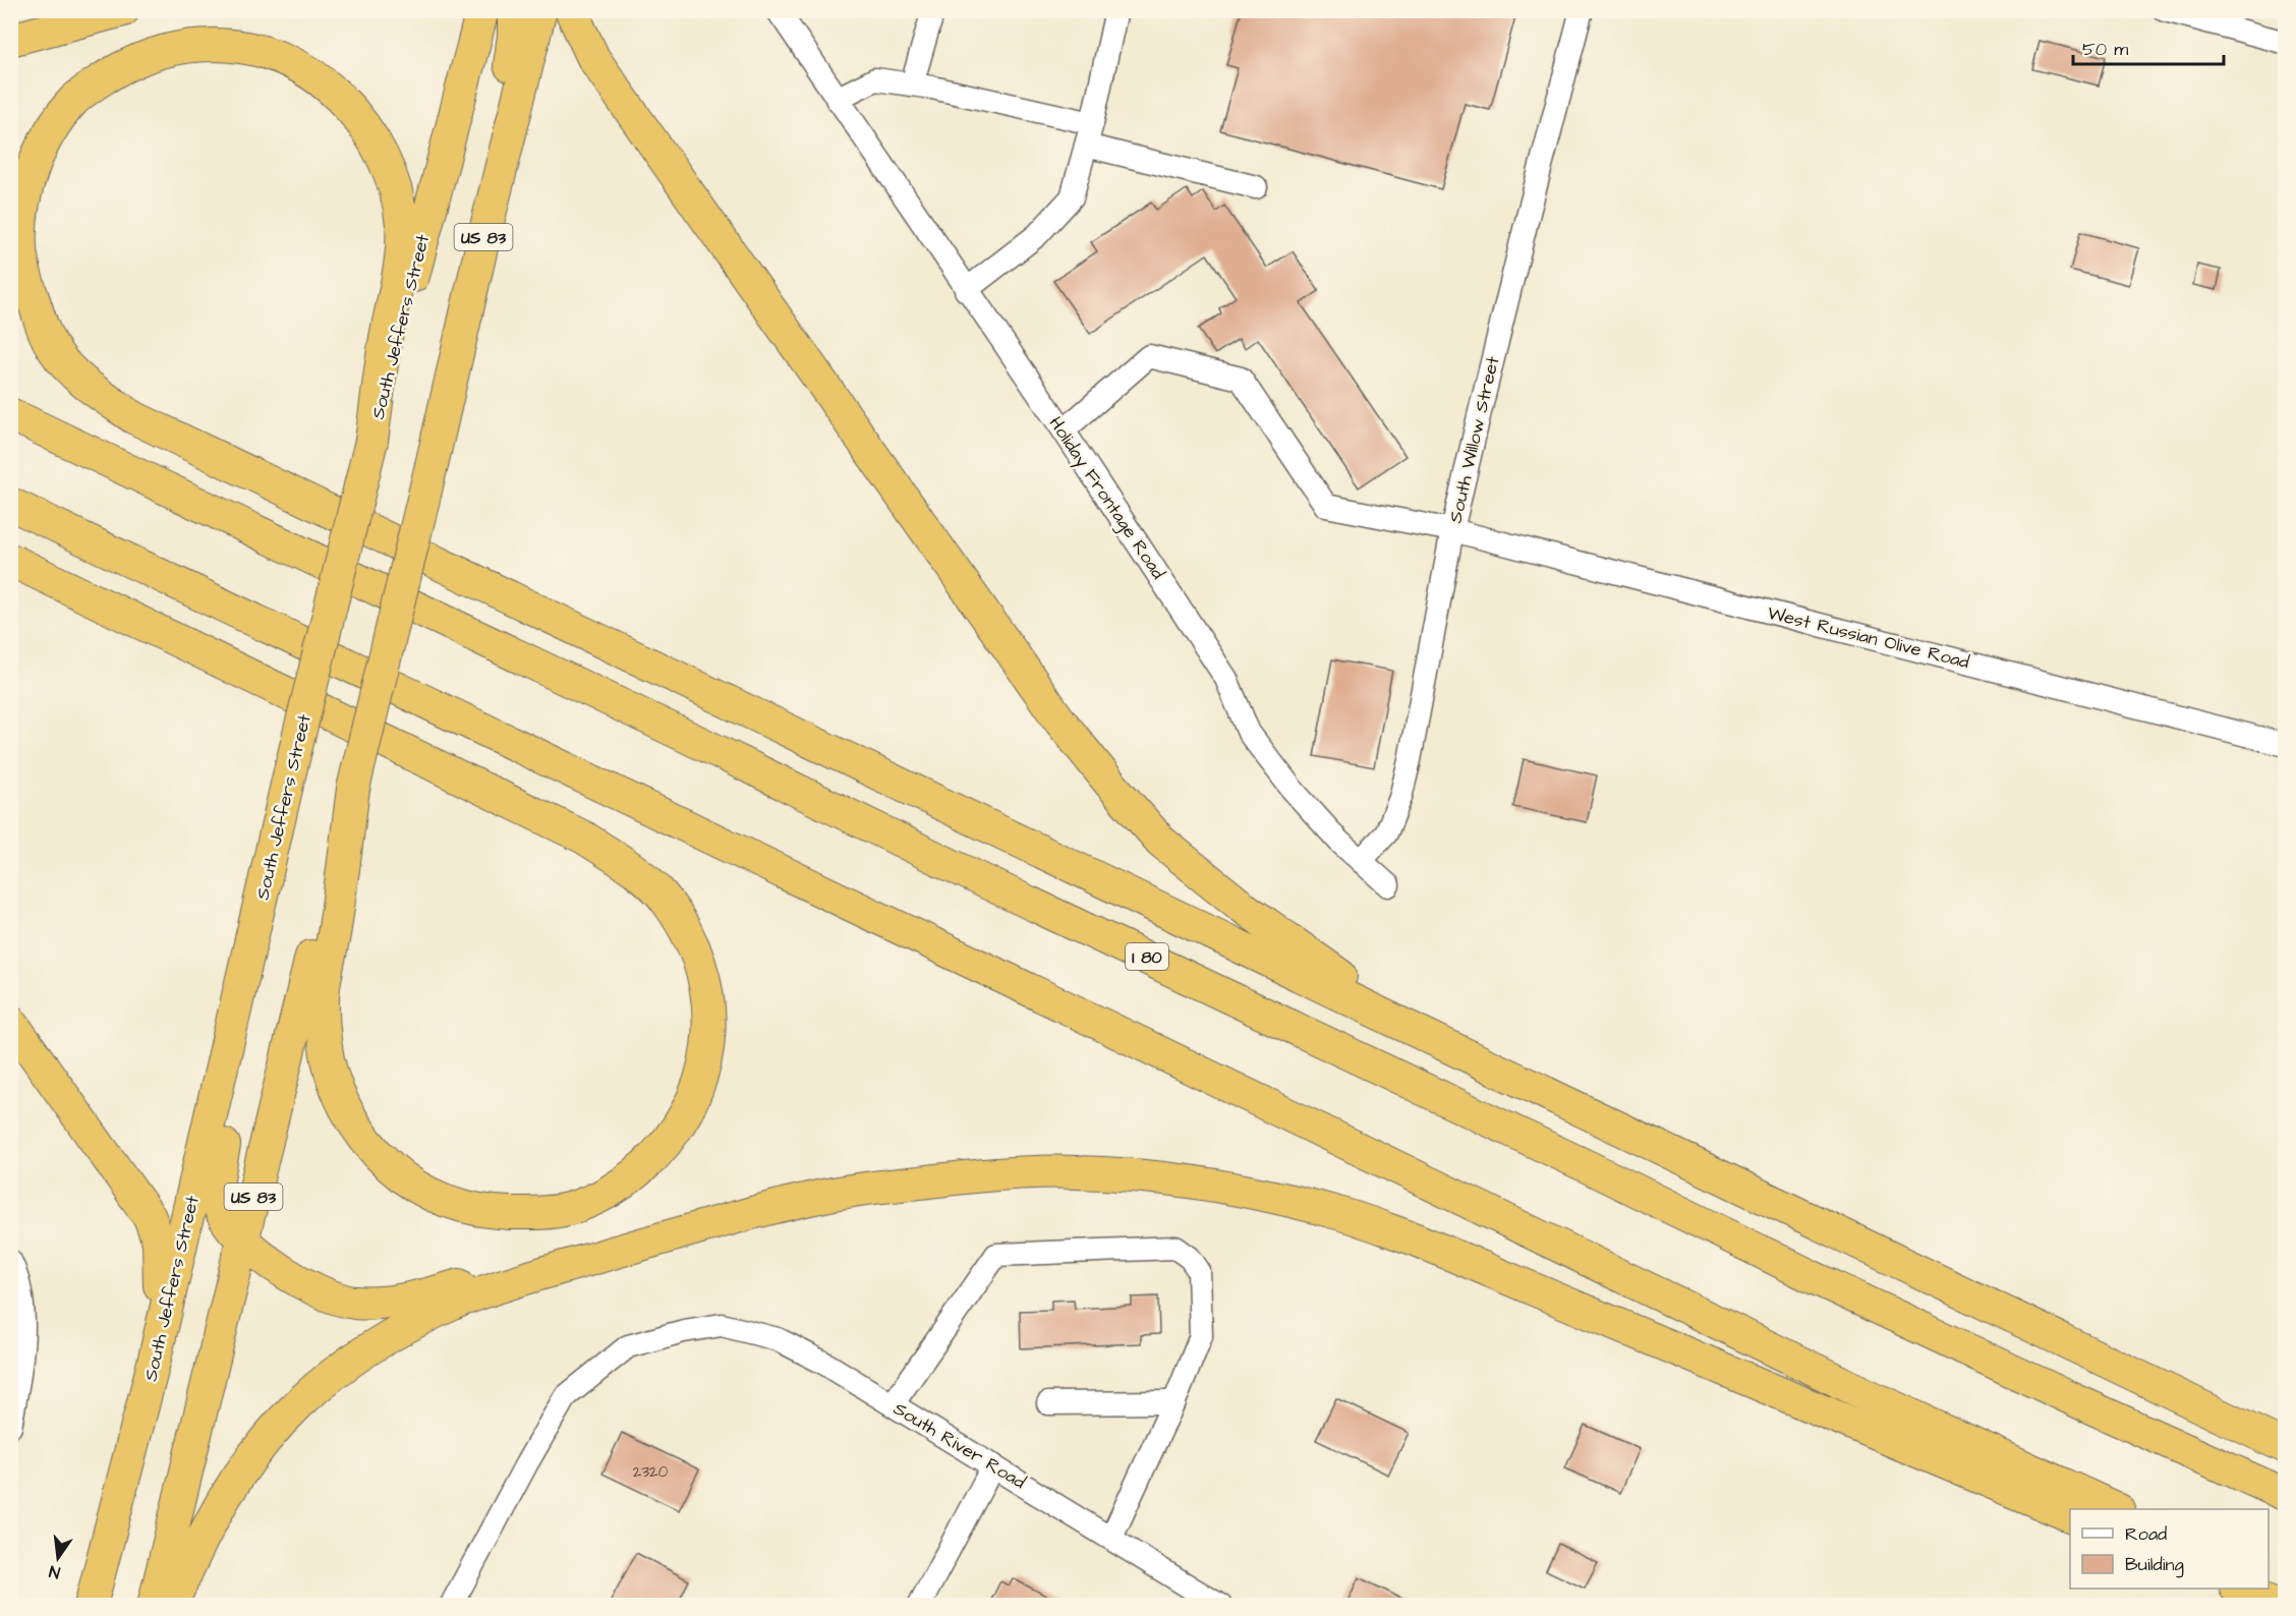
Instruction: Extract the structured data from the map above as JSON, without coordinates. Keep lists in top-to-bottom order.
{
  "streets": {
    "highway": ["US 83", "South Jeffers Street", "I 80"],
    "street": [
      "South Willow Street",
      "Holiday Frontage Road",
      "West Russian Olive Road",
      "South River Road"
    ]
  },
  "crossings": [
    ["South Willow Street", "Holiday Frontage Road"],
    ["South Willow Street", "West Russian Olive Road"],
    ["Holiday Frontage Road", "West Russian Olive Road"]
  ],
  "house_numbers": ["2320"],
  "legend": ["Road", "Building"],
  "scale_bar": "50 m",
  "north": "bottom"
}
